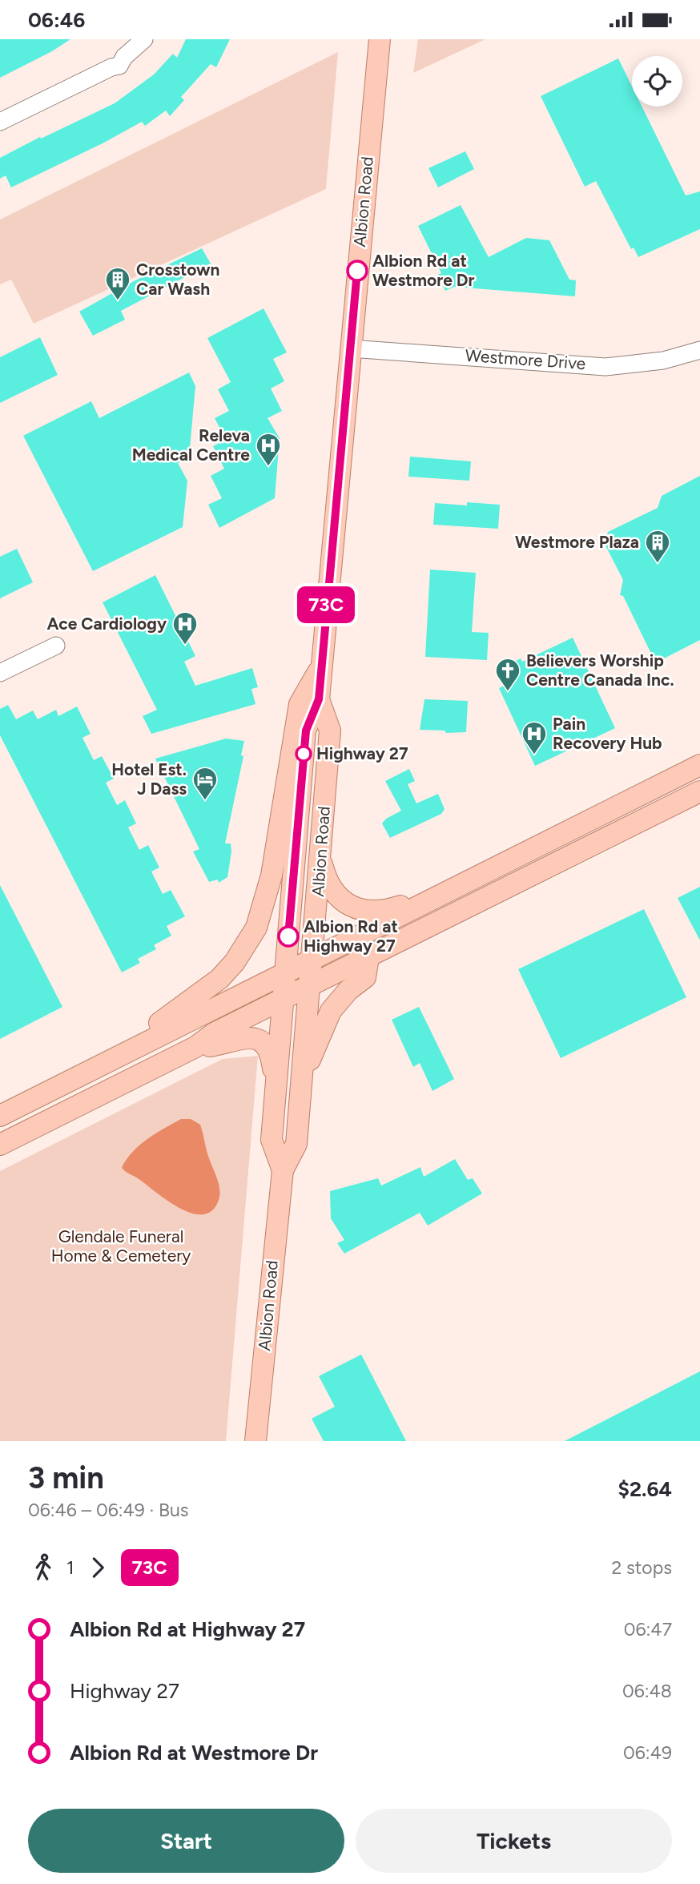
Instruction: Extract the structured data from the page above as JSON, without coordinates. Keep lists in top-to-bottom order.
{
  "streets": {
    "main road": ["Albion Road"],
    "street": ["Westmore Drive"]
  },
  "crossings": [
    ["Albion Road", "Westmore Drive"]
  ],
  "parks": ["Glendale Funeral Home & Cemetery"],
  "places": {
    "other": ["Albion Rd at Westmore Dr", "Highway 27", "Albion Rd at Highway 27"],
    "building": ["Crosstown Car Wash", "Westmore Plaza"],
    "hospital": ["Releva Medical Centre", "Ace Cardiology", "Pain Recovery Hub"],
    "church": ["Believers Worship Centre Canada Inc."],
    "hotel": ["Hotel Est. J Dass"]
  },
  "lines": ["bus line 73C"],
  "page": {
    "status": "06:46",
    "on_map": "73C",
    "heading": ["3 min", "06:46 – 06:49 · Bus", "$2.64"],
    "legs": ["1", "73C", "2 stops"],
    "list": [
      {
        "name": "Albion Rd at Highway 27",
        "value": "06:47"
      },
      {
        "name": "Highway 27",
        "value": "06:48"
      },
      {
        "name": "Albion Rd at Westmore Dr",
        "value": "06:49"
      }
    ],
    "buttons": ["Start", "Tickets"]
  }
}
